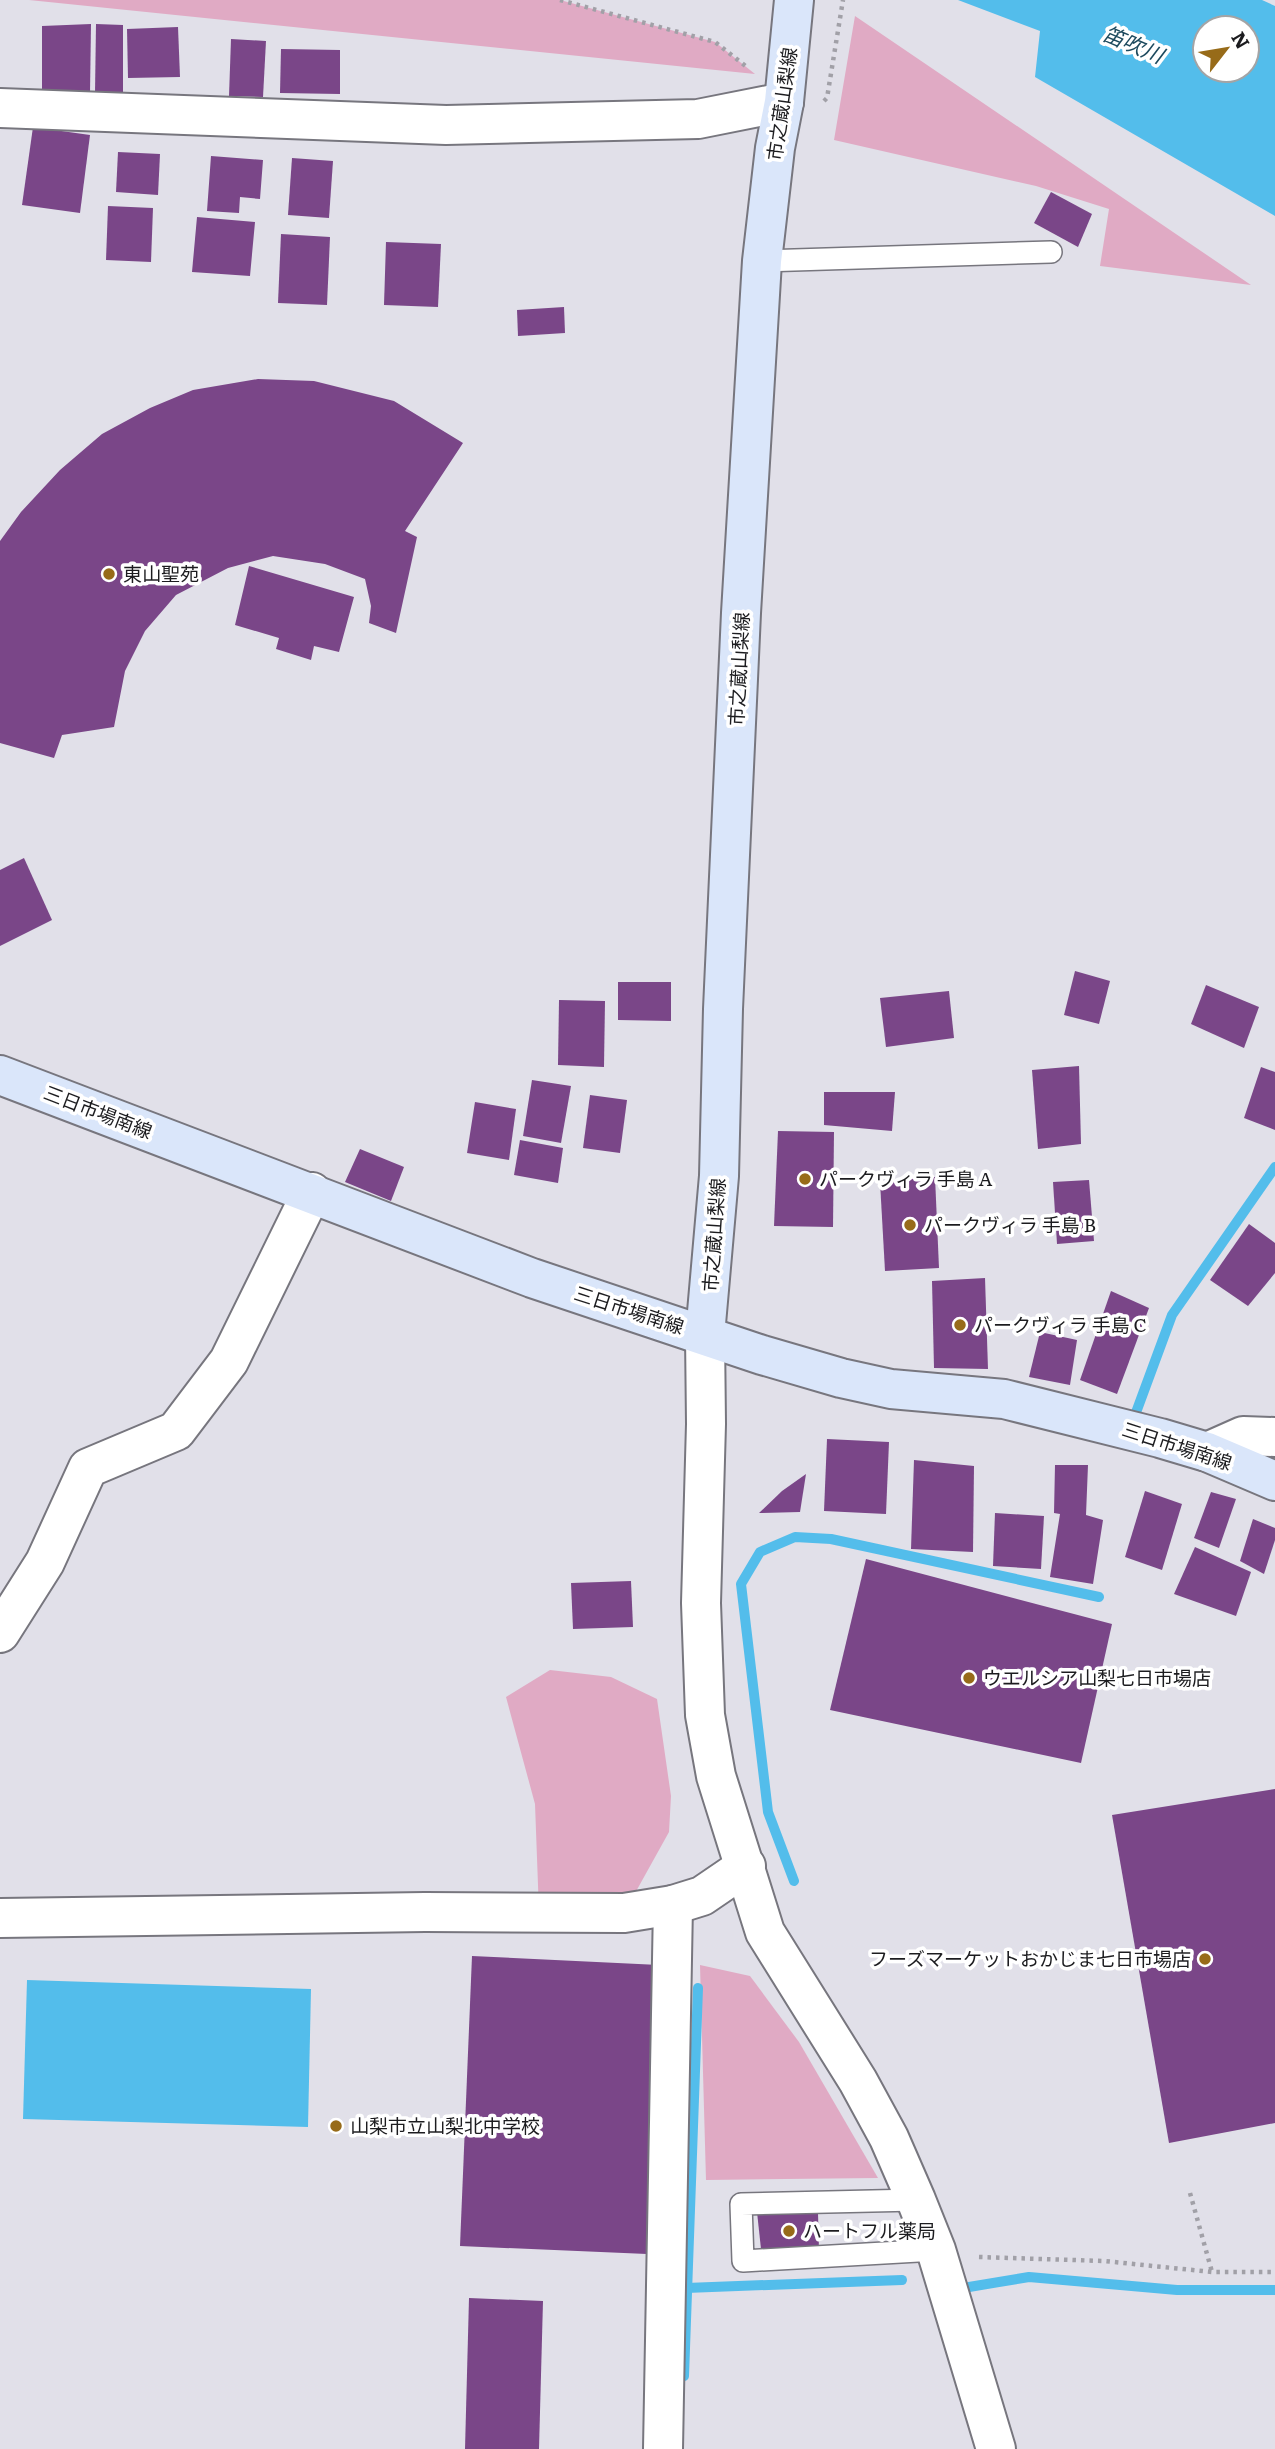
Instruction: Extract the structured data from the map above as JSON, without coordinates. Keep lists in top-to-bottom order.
{
  "streets": {
    "main road": ["市之蔵山梨線", "三日市場南線"]
  },
  "crossings": [
    ["市之蔵山梨線", "三日市場南線"]
  ],
  "water": ["笛吹川"],
  "places": [
    "東山聖苑",
    "パークヴィラ 手島 A",
    "パークヴィラ 手島 B",
    "パークヴィラ 手島 C",
    "ウエルシア山梨七日市場店",
    "フーズマーケットおかじま七日市場店",
    "山梨市立山梨北中学校",
    "ハートフル薬局"
  ],
  "north": "top right"
}
